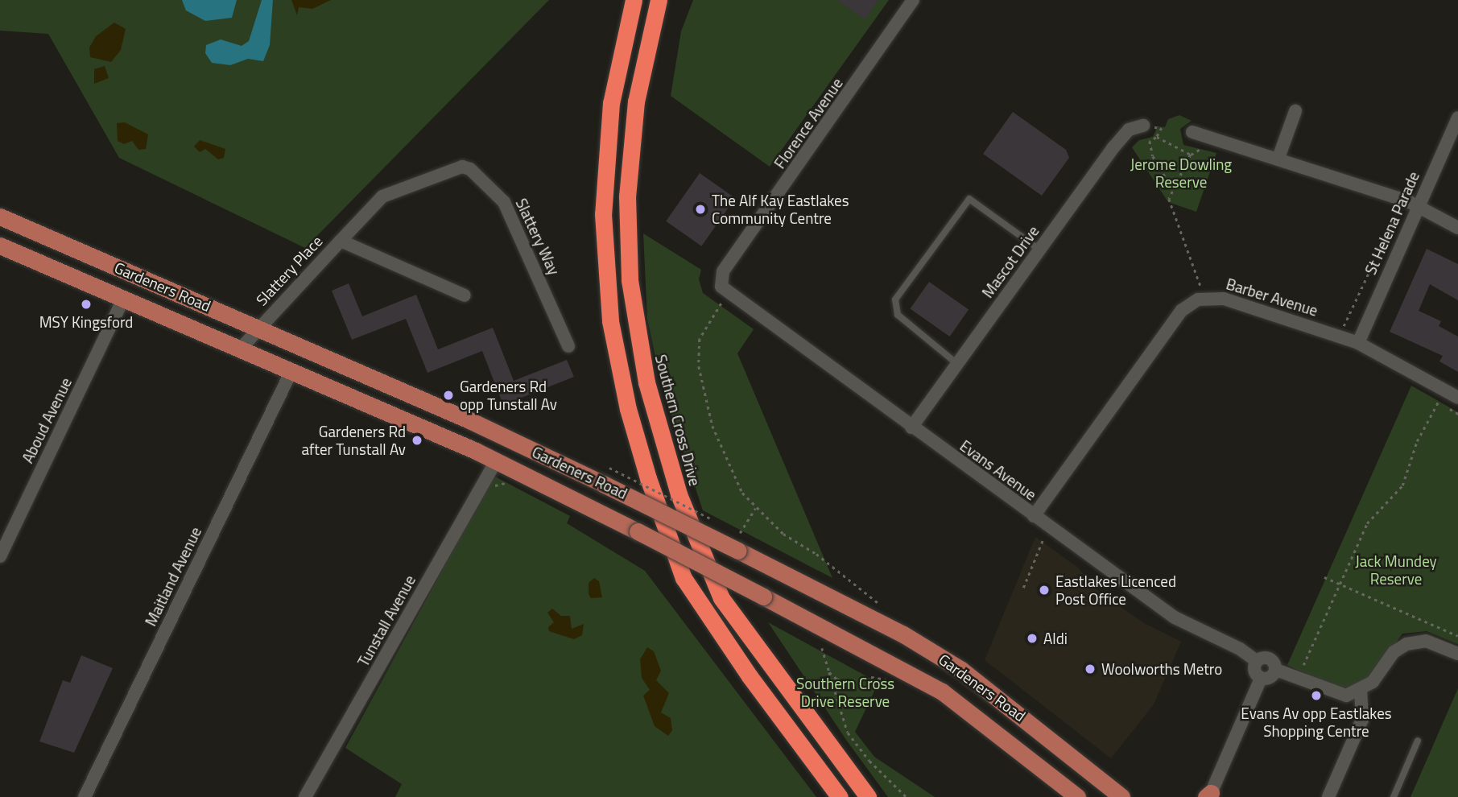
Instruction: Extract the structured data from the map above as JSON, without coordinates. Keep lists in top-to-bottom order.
{
  "streets": {
    "highway": ["Southern Cross Drive"],
    "main road": ["Gardeners Road"],
    "street": [
      "Florence Avenue",
      "St Helena Parade",
      "Slattery Way",
      "Mascot Drive",
      "Slattery Place",
      "Barber Avenue",
      "Aboud Avenue",
      "Evans Avenue",
      "Maitland Avenue",
      "Tunstall Avenue"
    ]
  },
  "crossings": [
    ["Florence Avenue", "Evans Avenue"],
    ["St Helena Parade", "Barber Avenue"],
    ["Slattery Way", "Slattery Place"],
    ["Mascot Drive", "Evans Avenue"],
    ["Slattery Place", "Gardeners Road"],
    ["Gardeners Road", "Aboud Avenue"],
    ["Gardeners Road", "Maitland Avenue"],
    ["Gardeners Road", "Tunstall Avenue"],
    ["Barber Avenue", "Evans Avenue"]
  ],
  "parks": ["Jerome Dowling Reserve", "Jack Mundey Reserve", "Southern Cross Drive Reserve"],
  "places": [
    "The Alf Kay Eastlakes Community Centre",
    "MSY Kingsford",
    "Gardeners Rd opp Tunstall Av",
    "Gardeners Rd after Tunstall Av",
    "Eastlakes Licenced Post Office",
    "Aldi",
    "Woolworths Metro",
    "Evans Av opp Eastlakes Shopping Centre"
  ]
}
